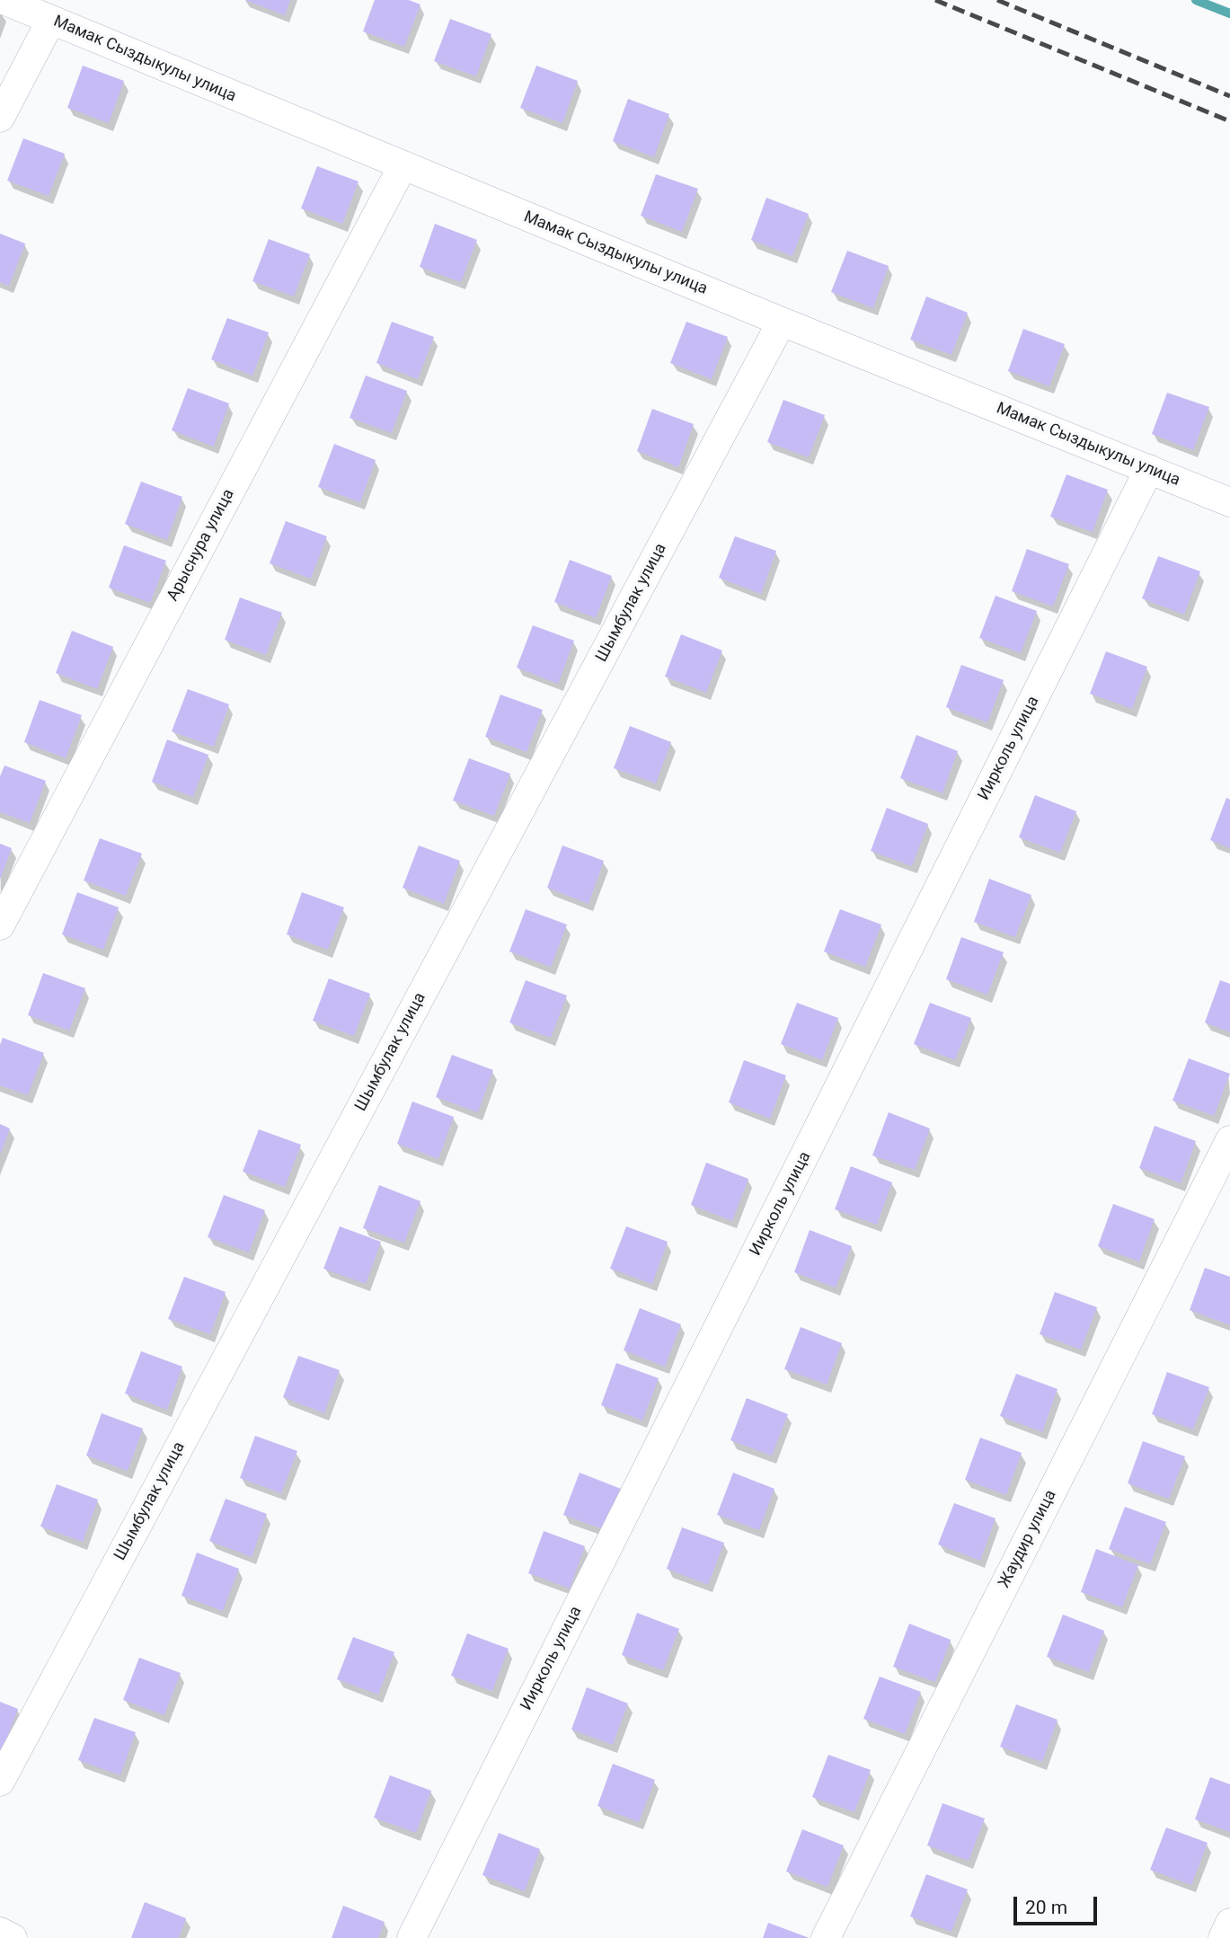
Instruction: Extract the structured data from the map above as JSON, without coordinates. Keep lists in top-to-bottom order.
{
  "streets": {
    "street": [
      "Мамак Сыздыкулы улица",
      "Арыснура улица",
      "Шымбулак улица",
      "Иирколь улица",
      "Жаудир улица"
    ]
  },
  "crossings": [
    ["Мамак Сыздыкулы улица", "Арыснура улица"],
    ["Мамак Сыздыкулы улица", "Шымбулак улица"],
    ["Мамак Сыздыкулы улица", "Иирколь улица"]
  ],
  "scale_bar": "20 m"
}
